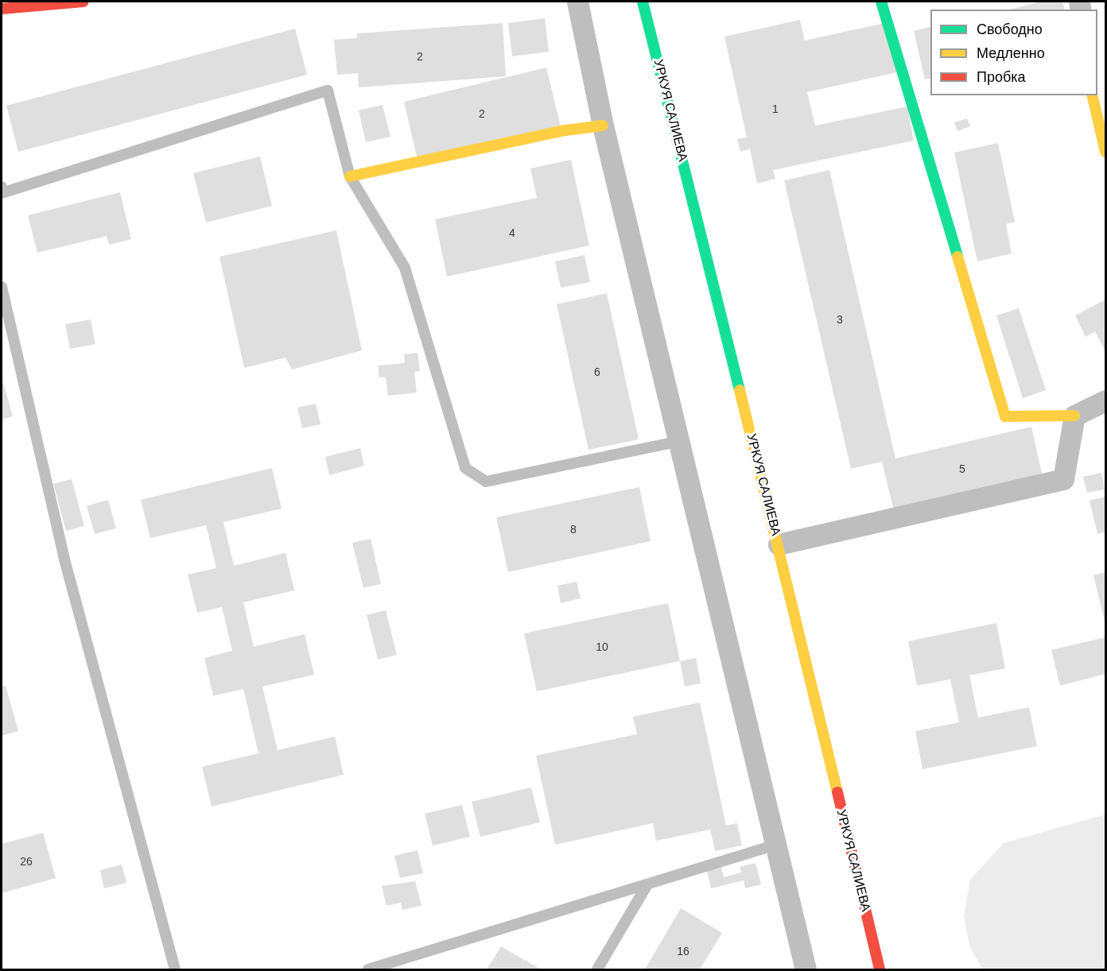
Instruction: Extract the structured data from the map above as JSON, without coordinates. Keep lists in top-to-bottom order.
{
  "streets": {
    "main road": ["УРКУЯ САЛИЕВА"]
  },
  "house_numbers": [
    "2",
    "1",
    "2",
    "4",
    "3",
    "6",
    "5",
    "8",
    "10",
    "26",
    "16"
  ],
  "legend": ["Свободно", "Медленно", "Пробка"]
}
